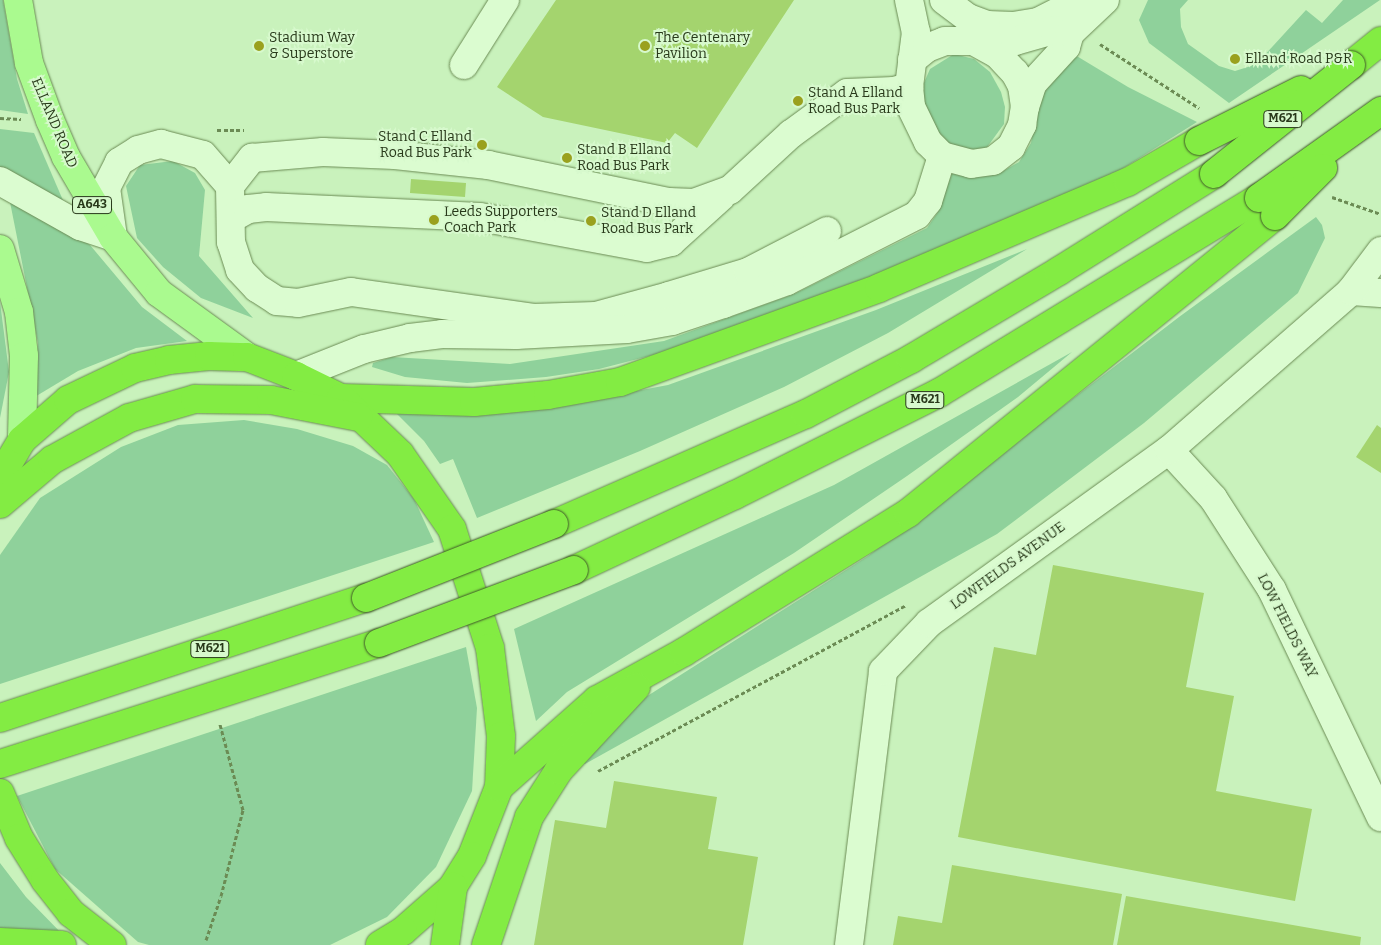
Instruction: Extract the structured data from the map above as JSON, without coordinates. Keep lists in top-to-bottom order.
{
  "streets": {
    "highway": ["M621"],
    "main road": ["ELLAND ROAD", "A643"],
    "street": ["LOWFIELDS AVENUE", "LOW FIELDS WAY"]
  },
  "crossings": [
    ["LOWFIELDS AVENUE", "LOW FIELDS WAY"]
  ],
  "places": [
    "Stadium Way & Superstore",
    "The Centenary Pavilion",
    "Elland Road P&R",
    "Stand A Elland Road Bus Park",
    "Stand C Elland Road Bus Park",
    "Stand B Elland Road Bus Park",
    "Leeds Supporters Coach Park",
    "Stand D Elland Road Bus Park"
  ]
}
